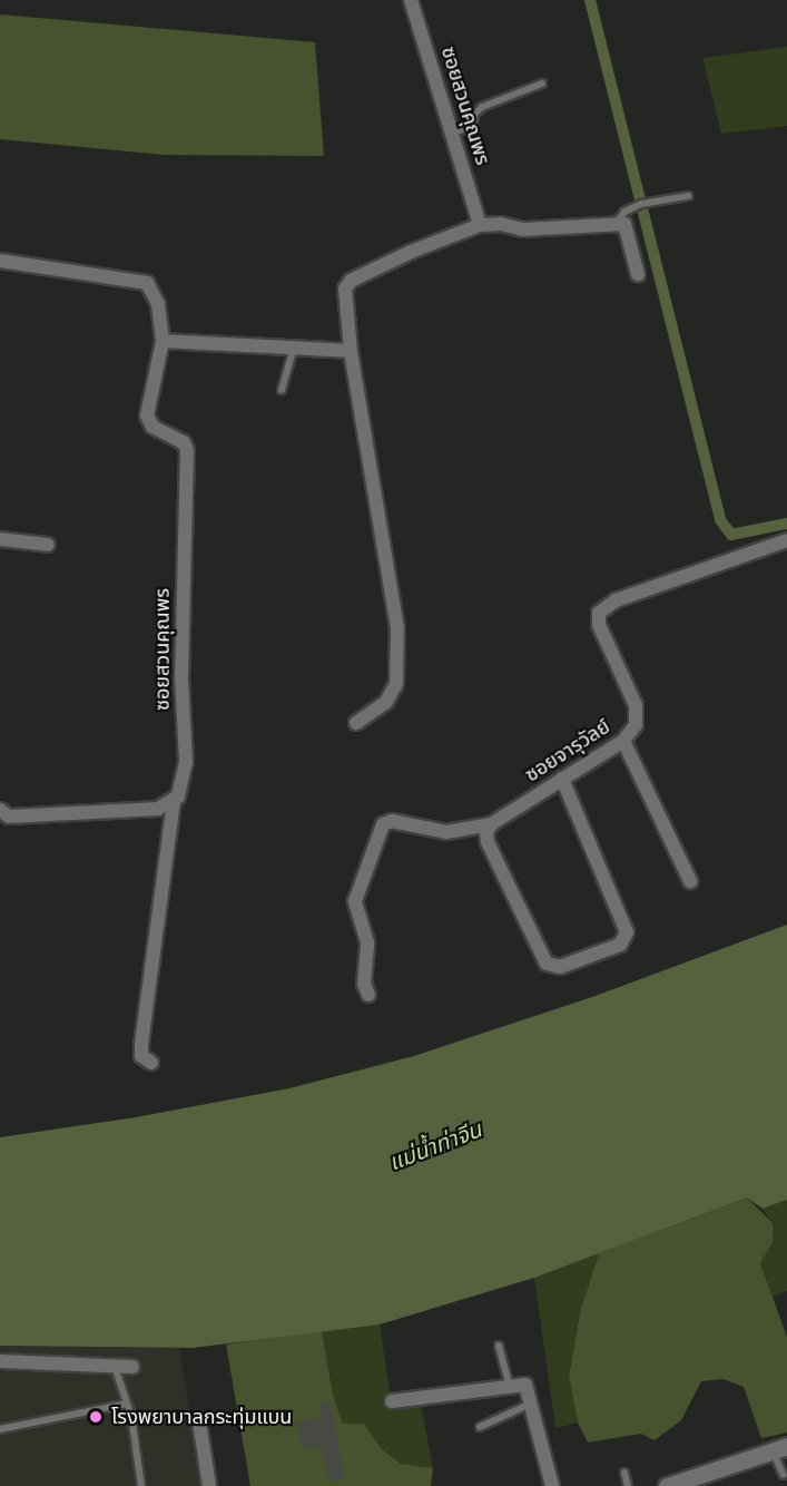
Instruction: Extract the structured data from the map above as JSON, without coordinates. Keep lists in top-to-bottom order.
{
  "streets": {
    "street": ["ซอยสวนคุณพร", "ซอยจารุวัลย์"]
  },
  "water": ["แม่น้ำท่าจีน"],
  "places": ["โรงพยาบาลกระทุ่มแบน"]
}
